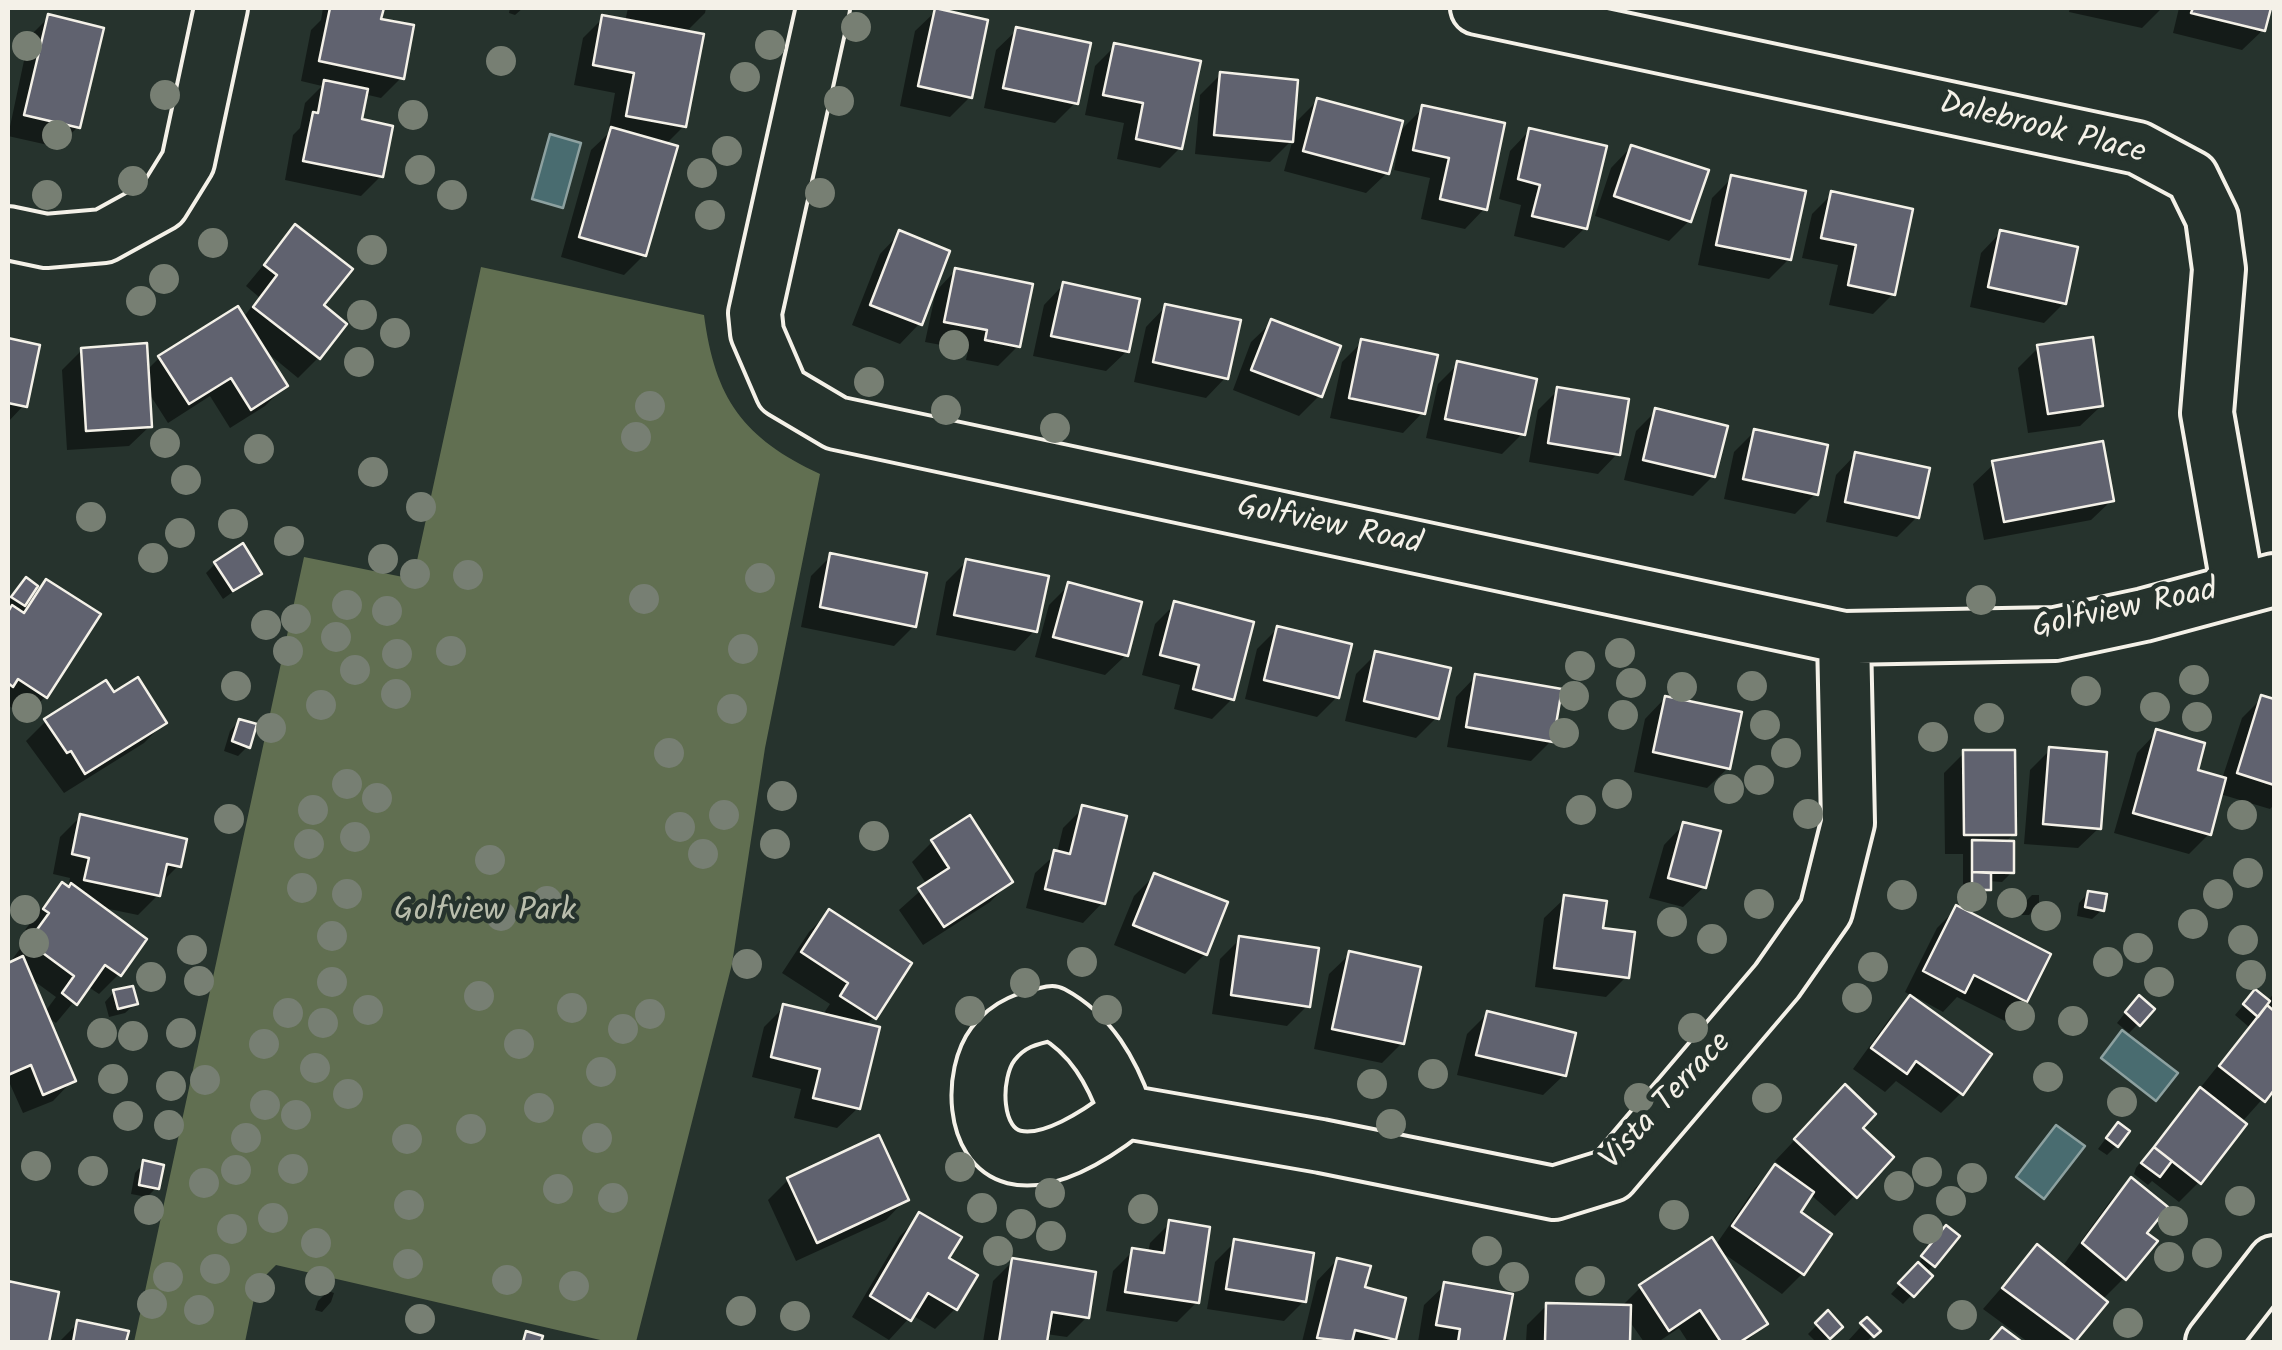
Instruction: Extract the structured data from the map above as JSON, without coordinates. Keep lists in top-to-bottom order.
{
  "streets": {
    "street": ["Dalebrook Place", "Golfview Road", "Vista Terrace"]
  },
  "crossings": [
    ["Dalebrook Place", "Golfview Road"],
    ["Golfview Road", "Vista Terrace"]
  ],
  "parks": ["Golfview Park"]
}
